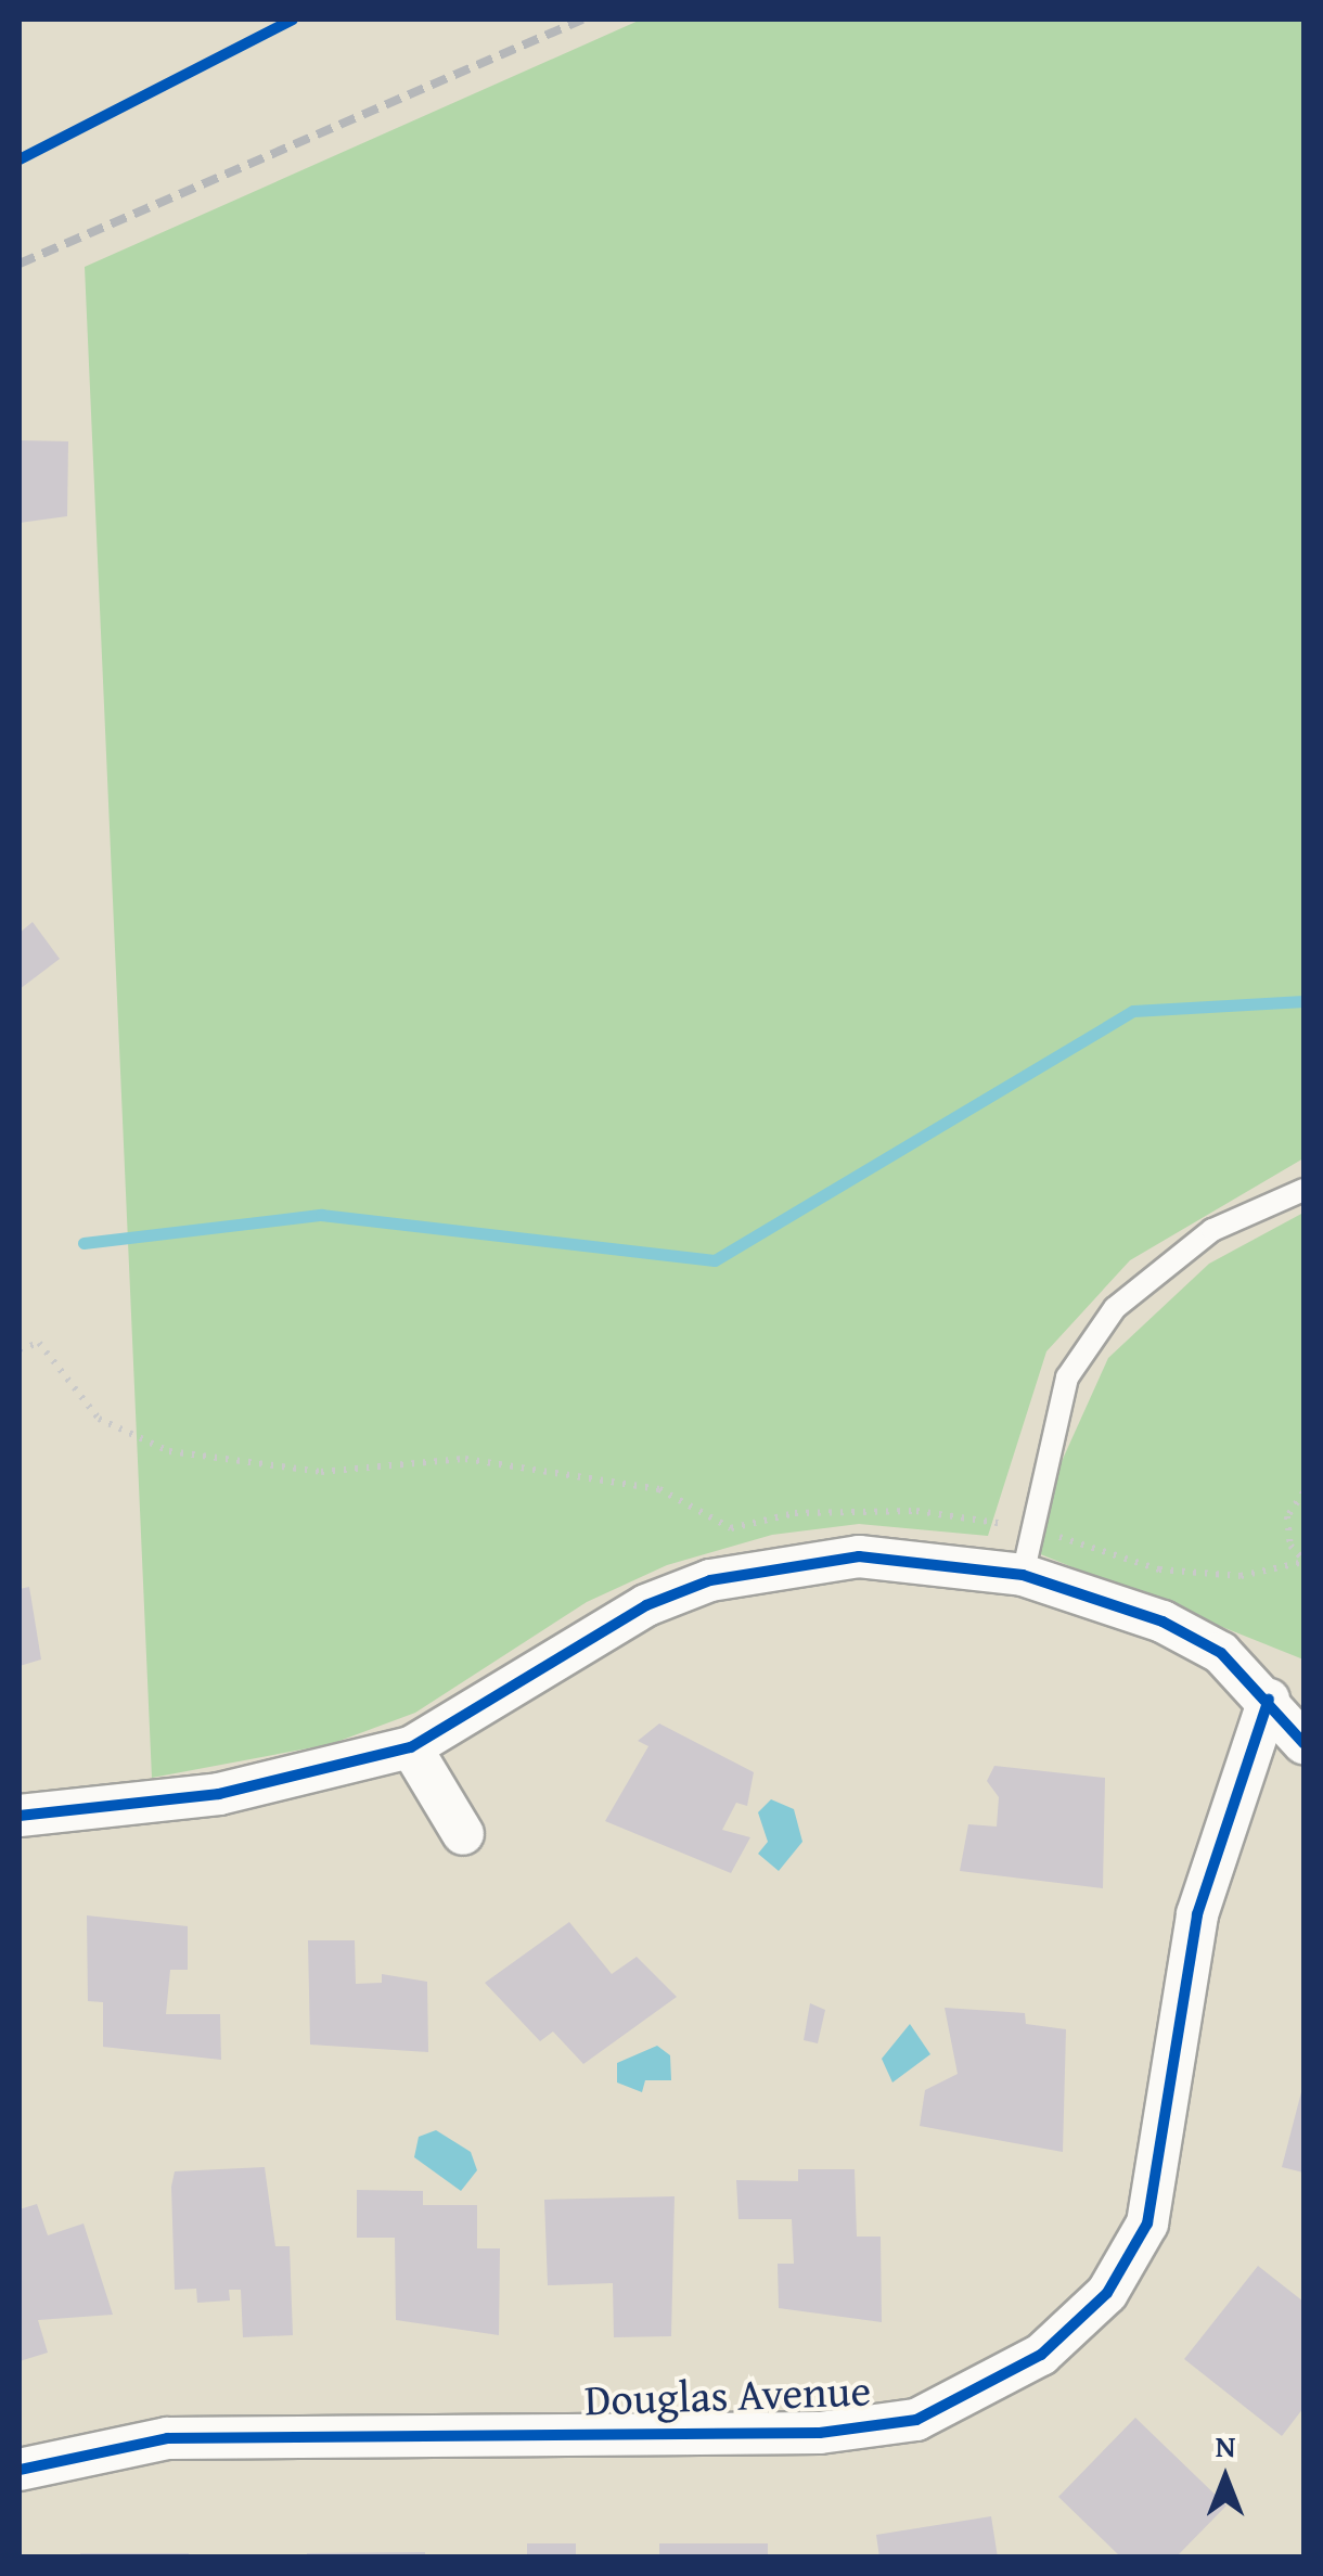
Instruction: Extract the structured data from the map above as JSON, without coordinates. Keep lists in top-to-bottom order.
{
  "streets": {
    "street": ["Douglas Avenue"]
  },
  "north": "top"
}
